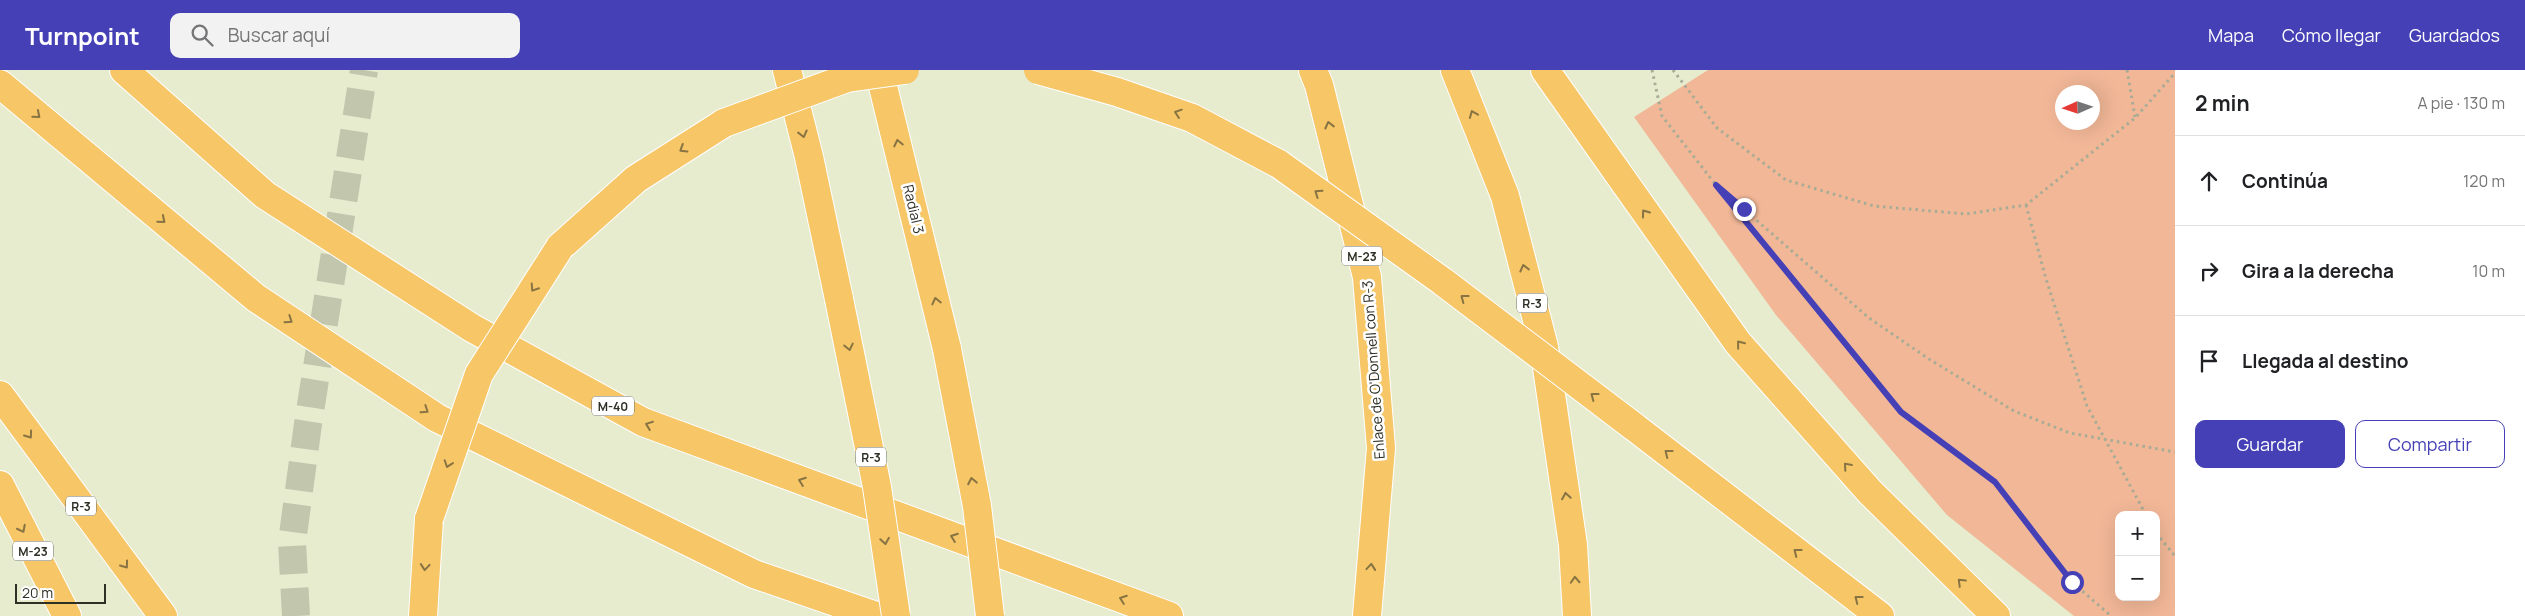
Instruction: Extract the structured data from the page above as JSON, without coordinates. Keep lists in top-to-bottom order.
{
  "streets": {
    "highway": [
      "Radial 3",
      "M-23",
      "R-3",
      "Enlace de O'Donnell con R-3",
      "M-40"
    ]
  },
  "scale_bar": "20 m",
  "north": "left",
  "page": {
    "header": "Turnpoint",
    "search": "Buscar aquí",
    "nav": ["Mapa", "Cómo llegar", "Guardados"],
    "heading": ["2 min", "A pie · 130 m"],
    "list": [
      ["Continúa", "120 m"],
      ["Gira a la derecha", "10 m"],
      "Llegada al destino"
    ],
    "buttons": ["Guardar", "Compartir"],
    "map_buttons": ["+", "−"],
    "scale": "20 m"
  }
}
